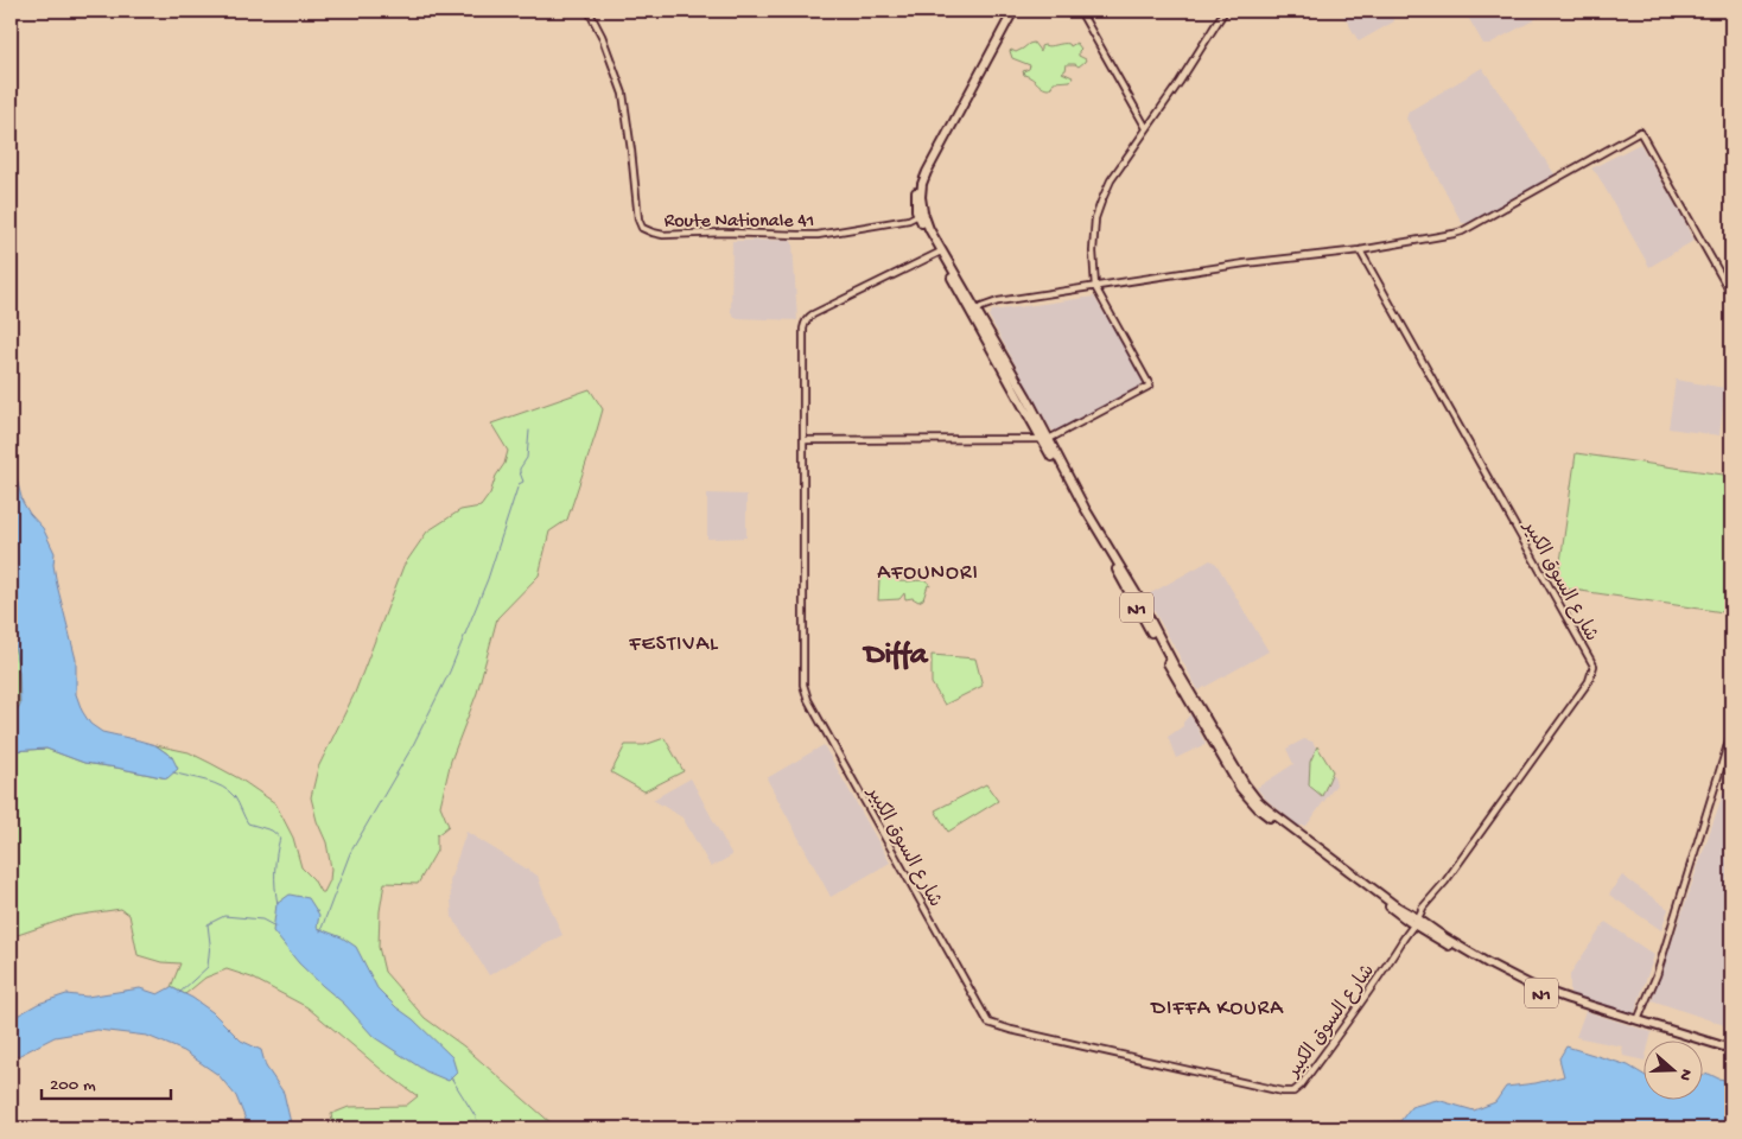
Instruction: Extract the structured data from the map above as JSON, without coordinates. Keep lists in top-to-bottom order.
{
  "streets": {
    "highway": ["N1"],
    "street": ["Route Nationale 41", "شارع السوق الكبير"]
  },
  "crossings": [
    ["شارع السوق الكبير", "N1"]
  ],
  "districts": [
    "AFOUNORI",
    "FESTIVAL",
    "Diffa",
    "DIFFA KOURA"
  ],
  "scale_bar": "200 m",
  "north": "right"
}
